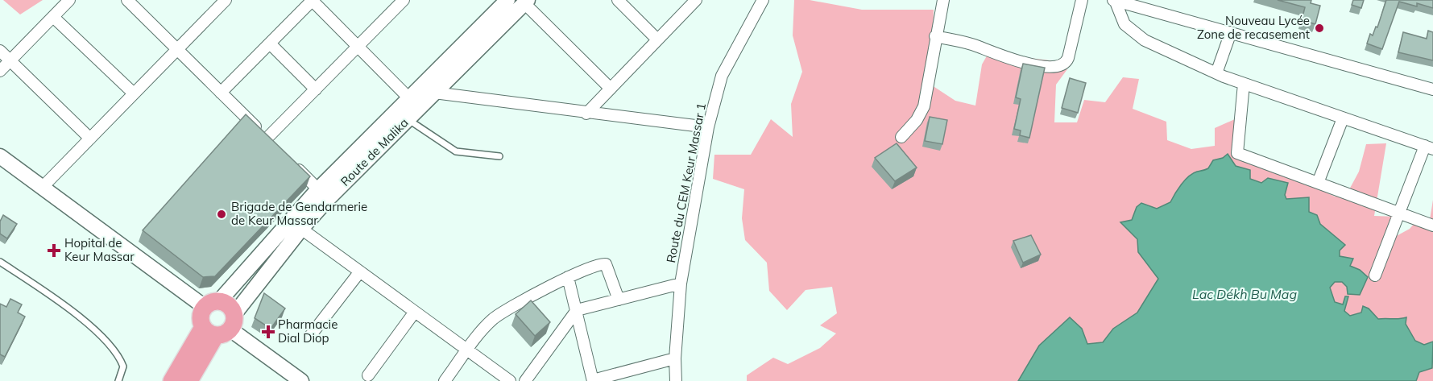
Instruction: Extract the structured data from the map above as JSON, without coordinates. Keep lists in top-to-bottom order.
{
  "streets": {
    "main road": ["Route de Malika"],
    "street": ["Route du CEM Keur Massar 1"]
  },
  "water": ["Lac Dékh Bu Mag"],
  "places": {
    "other": ["Nouveau Lycée Zone de recasement", "Brigade de Gendarmerie de Keur Massar"],
    "health": ["Hopital de Keur Massar", "Pharmacie Dial Diop"]
  }
}
